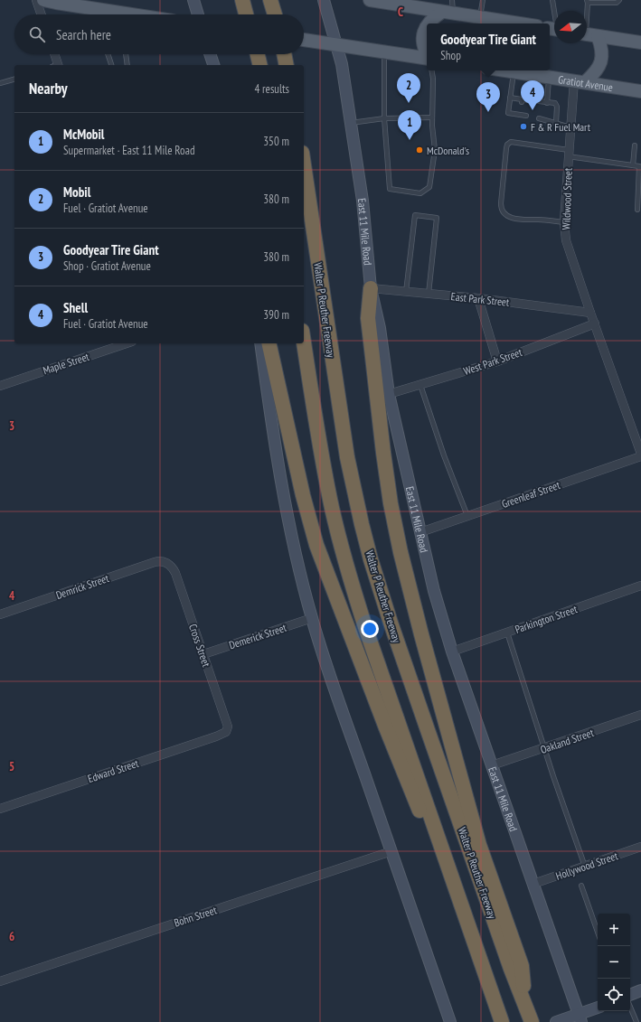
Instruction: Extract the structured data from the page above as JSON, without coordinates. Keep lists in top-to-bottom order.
{
  "streets": {
    "highway": ["Walter P Reuther Freeway"],
    "main road": ["Gratiot Avenue", "East 11 Mile Road"],
    "street": [
      "Wildwood Street",
      "East Park Street",
      "West Park Street",
      "Maple Street",
      "Greenleaf Street",
      "Demrick Street",
      "Parkington Street",
      "Demerick Street",
      "Cross Street",
      "Oakland Street",
      "Edward Street",
      "Hollywood Street",
      "Bohn Street"
    ]
  },
  "crossings": [
    ["Gratiot Avenue", "Wildwood Street"],
    ["Wildwood Street", "East Park Street"],
    ["Wildwood Street", "West Park Street"],
    ["East 11 Mile Road", "East Park Street"],
    ["East 11 Mile Road", "West Park Street"],
    ["East 11 Mile Road", "Greenleaf Street"],
    ["East 11 Mile Road", "Parkington Street"],
    ["East 11 Mile Road", "Oakland Street"],
    ["East 11 Mile Road", "Hollywood Street"],
    ["Demrick Street", "Cross Street"],
    ["Demerick Street", "Cross Street"],
    ["Cross Street", "Edward Street"]
  ],
  "places": ["F & R Fuel Mart", "McDonald's"],
  "north": "left",
  "page": {
    "search": "Search here",
    "popup": ["Goodyear Tire Giant", "Shop"],
    "heading": ["Nearby", "4 results"],
    "pins": [
      "2",
      "4",
      "3",
      "1"
    ],
    "list": [
      {
        "mark": "1",
        "name": "McMobil",
        "note": "Supermarket · East 11 Mile Road",
        "value": "350 m"
      },
      {
        "mark": "2",
        "name": "Mobil",
        "note": "Fuel · Gratiot Avenue",
        "value": "380 m"
      },
      {
        "mark": "3",
        "name": "Goodyear Tire Giant",
        "note": "Shop · Gratiot Avenue",
        "value": "380 m"
      },
      {
        "mark": "4",
        "name": "Shell",
        "note": "Fuel · Gratiot Avenue",
        "value": "390 m"
      }
    ],
    "map_buttons": ["+", "−"]
  },
  "grid": {
    "columns": ["C"],
    "rows": [
      "3",
      "4",
      "5",
      "6"
    ]
  }
}
